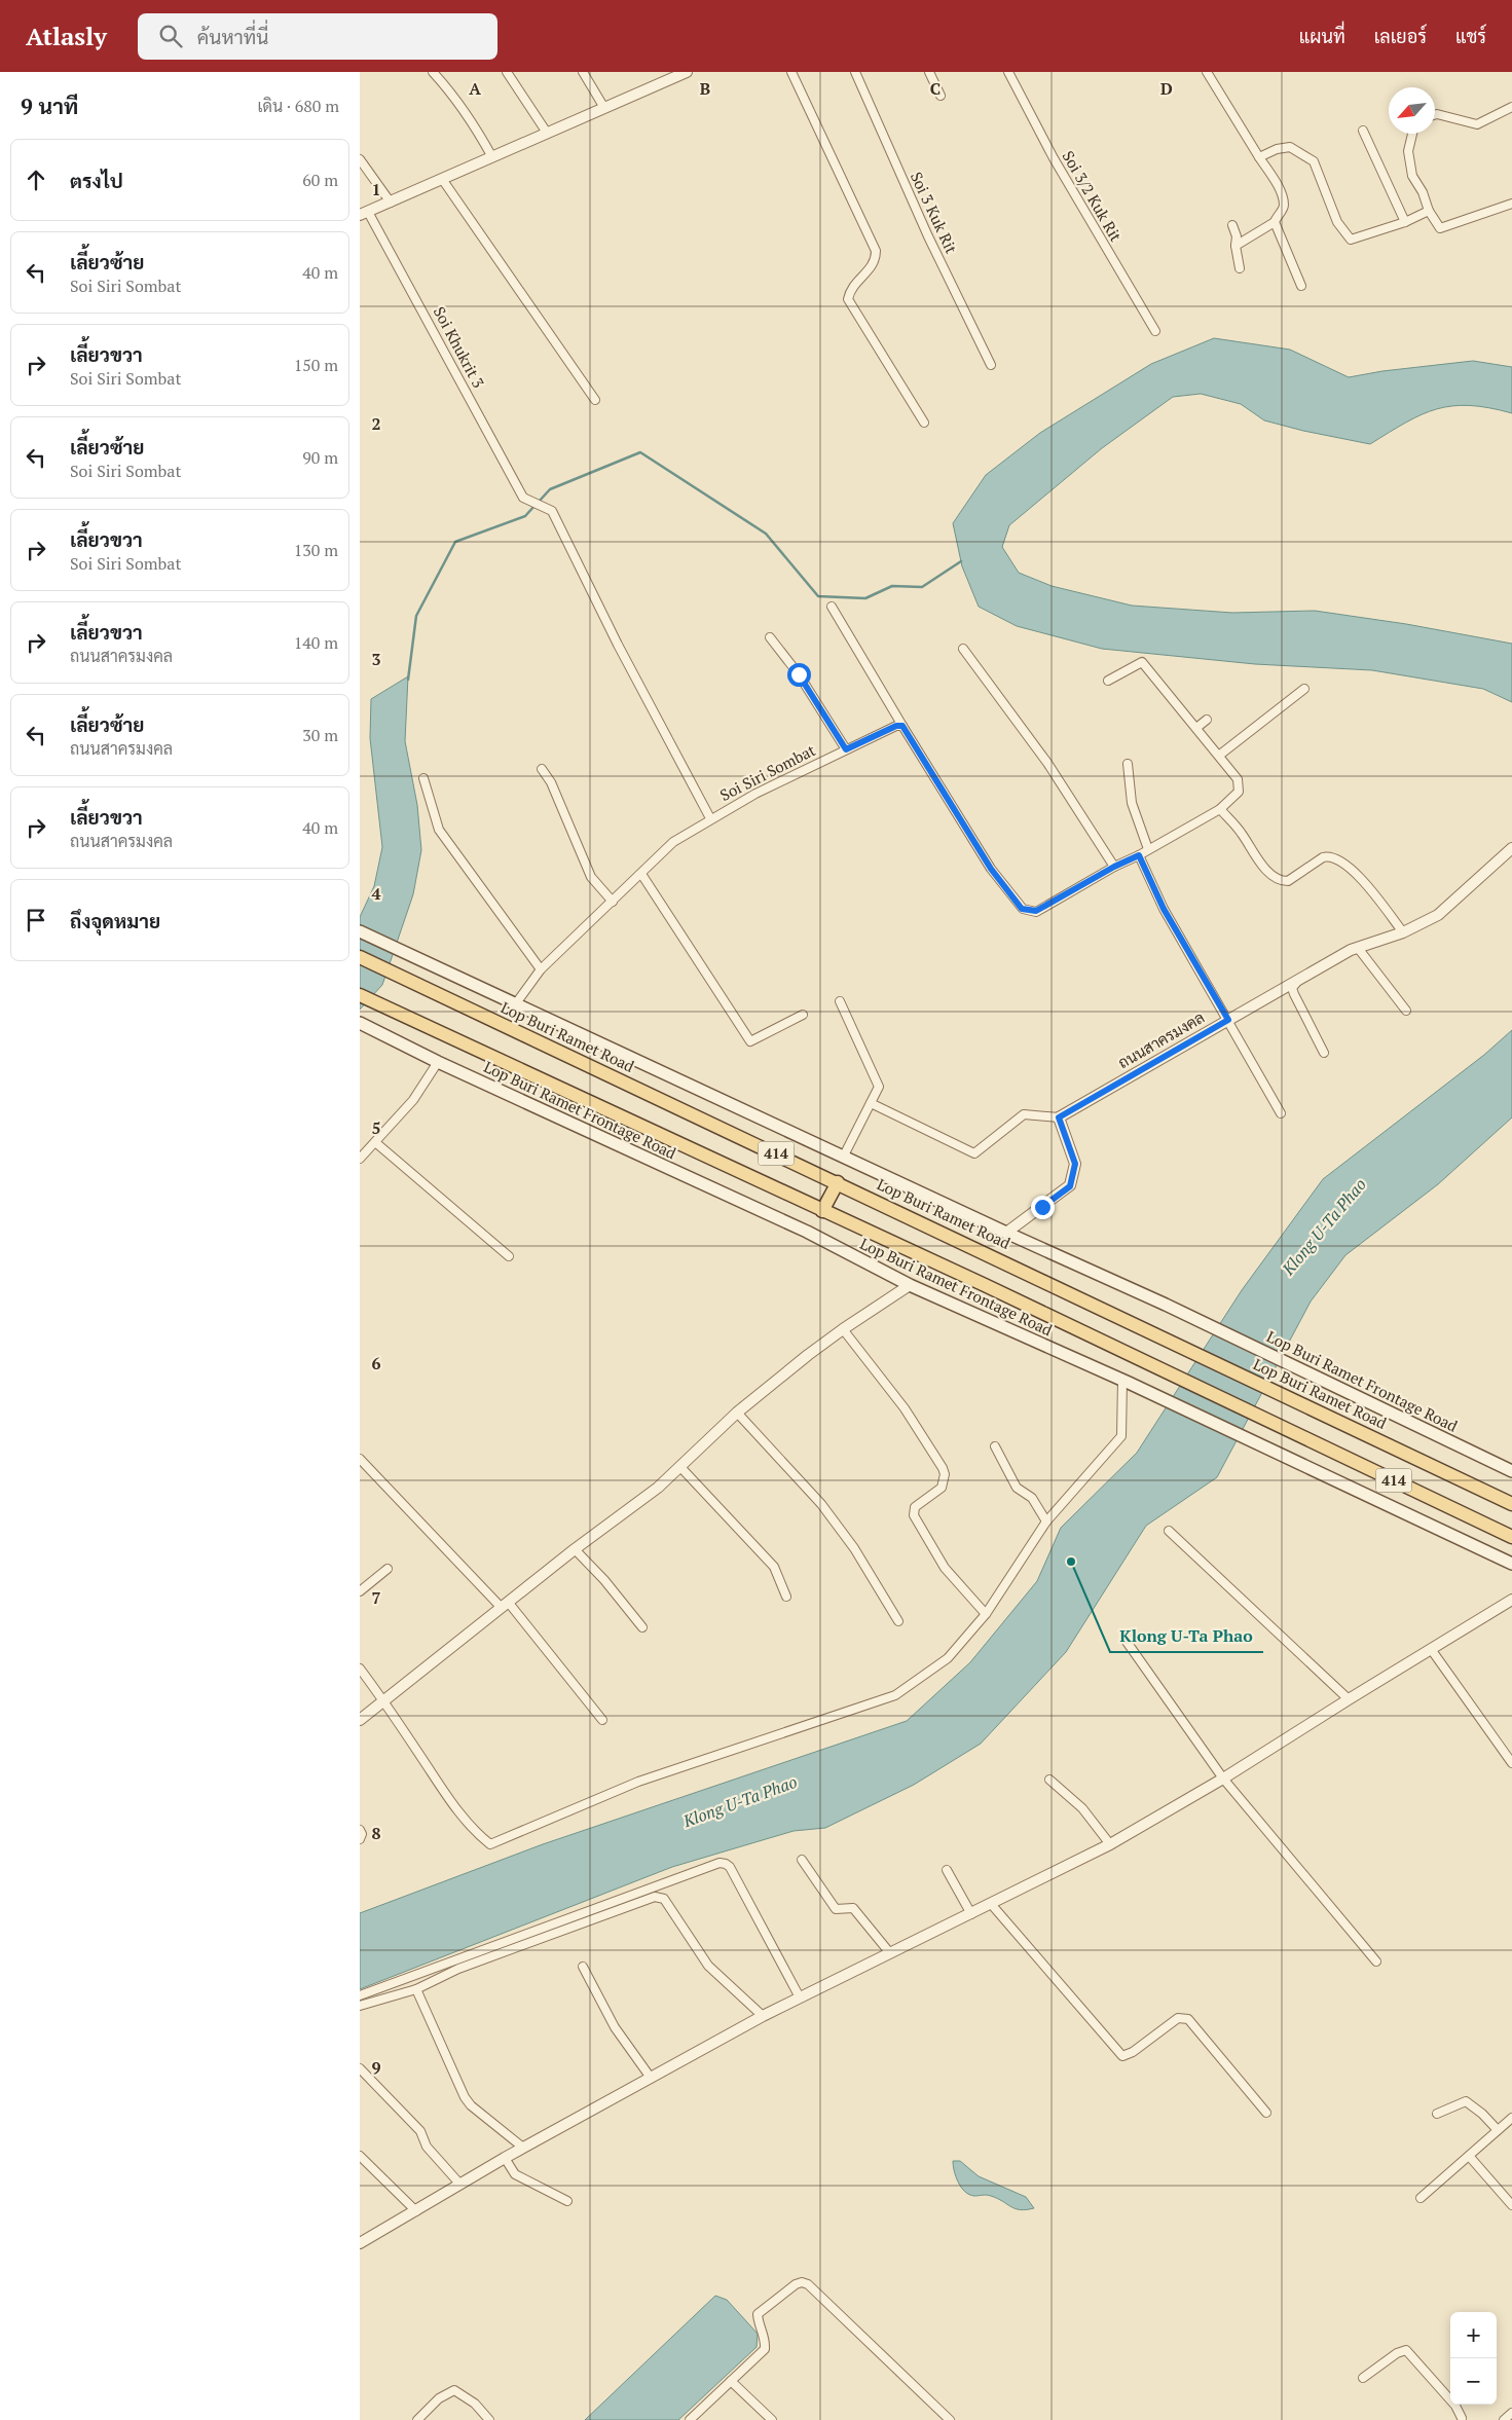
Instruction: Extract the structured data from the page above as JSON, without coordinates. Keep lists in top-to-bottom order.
{
  "streets": {
    "main road": ["Lop Buri Ramet Road", "Lop Buri Ramet Frontage Road", "414"],
    "street": [
      "Soi 3/2 Kuk Rit",
      "Soi 3 Kuk Rit",
      "Soi Khukrit 3",
      "Soi Siri Sombat",
      "ถนนสาครมงคล"
    ]
  },
  "crossings": [
    ["Soi Khukrit 3", "Soi Siri Sombat"],
    ["Soi Siri Sombat", "Lop Buri Ramet Frontage Road"]
  ],
  "water": ["Klong U-Ta Phao"],
  "places": ["Klong U-Ta Phao"],
  "north": "bottom left",
  "page": {
    "header": "Atlasly",
    "search": "ค้นหาที่นี่",
    "nav": ["แผนที่", "เลเยอร์", "แชร์"],
    "heading": ["9 นาที", "เดิน · 680 m"],
    "list": [
      ["ตรงไป", "60 m"],
      ["เลี้ยวซ้าย", "Soi Siri Sombat", "40 m"],
      ["เลี้ยวขวา", "Soi Siri Sombat", "150 m"],
      ["เลี้ยวซ้าย", "Soi Siri Sombat", "90 m"],
      ["เลี้ยวขวา", "Soi Siri Sombat", "130 m"],
      ["เลี้ยวขวา", "ถนนสาครมงคล", "140 m"],
      ["เลี้ยวซ้าย", "ถนนสาครมงคล", "30 m"],
      ["เลี้ยวขวา", "ถนนสาครมงคล", "40 m"],
      "ถึงจุดหมาย"
    ],
    "map_buttons": ["+", "−"]
  },
  "grid": {
    "columns": [
      "A",
      "B",
      "C",
      "D"
    ],
    "rows": [
      "1",
      "2",
      "3",
      "4",
      "5",
      "6",
      "7",
      "8",
      "9"
    ]
  }
}
